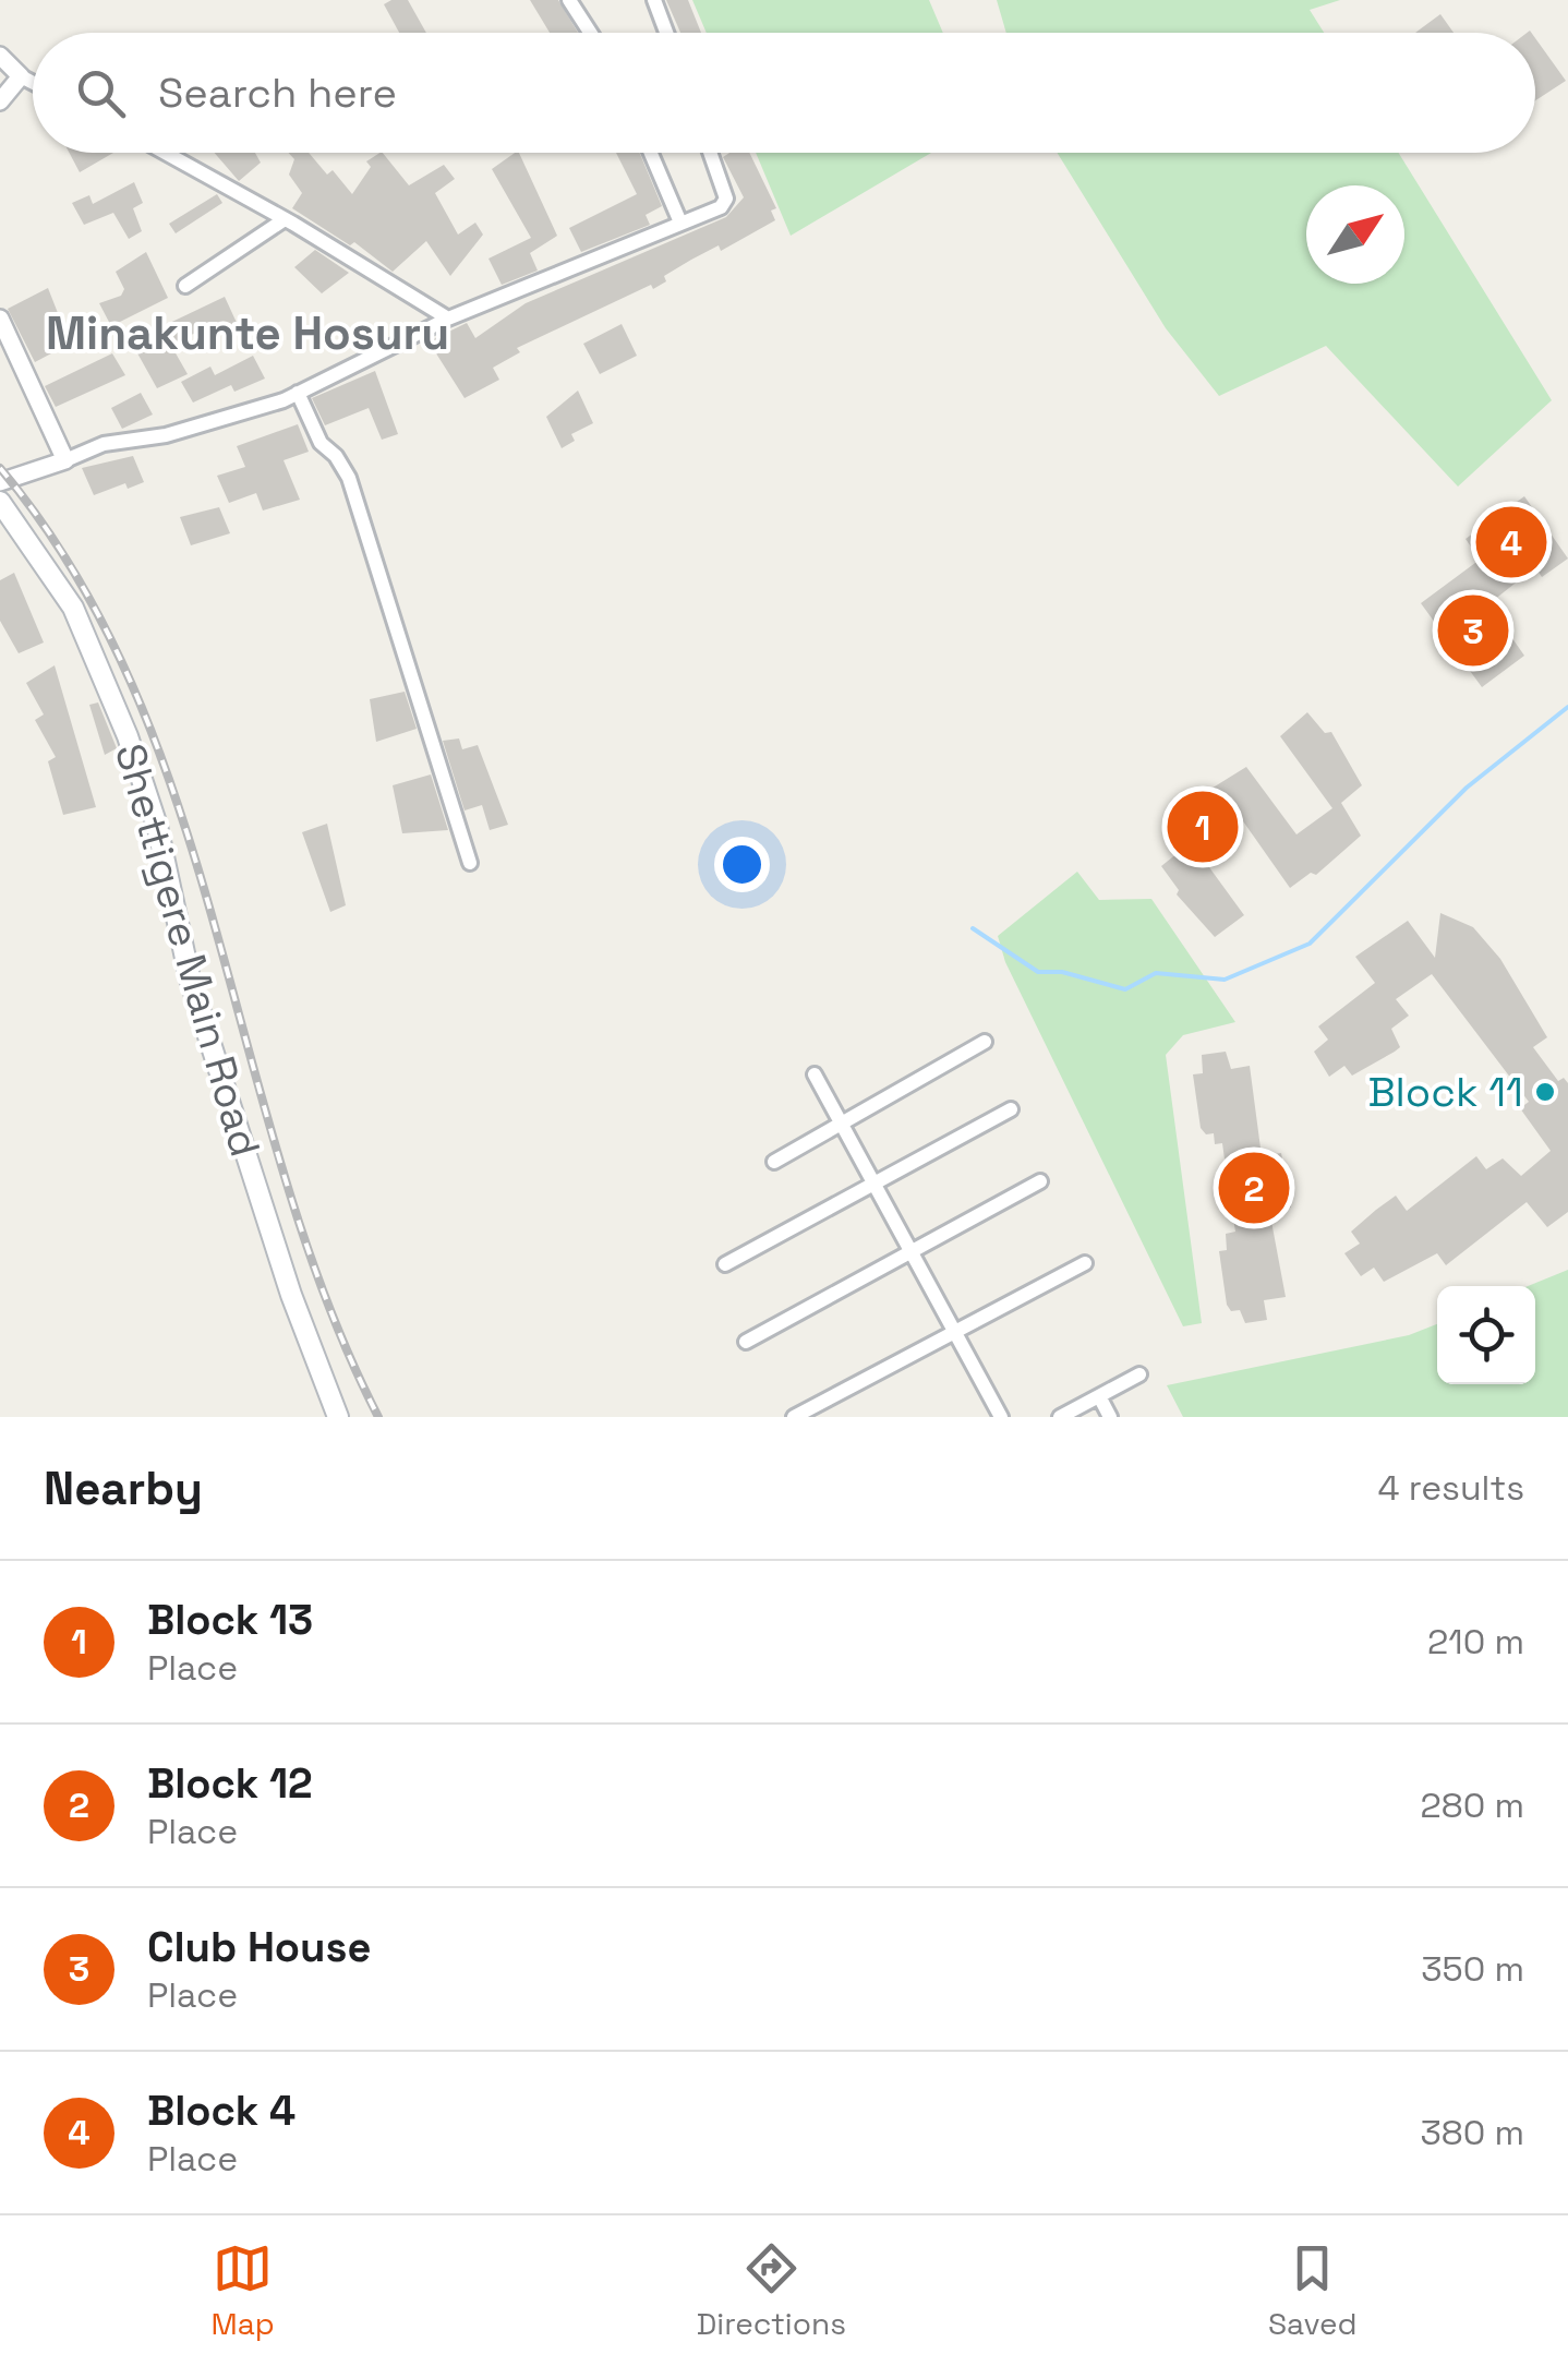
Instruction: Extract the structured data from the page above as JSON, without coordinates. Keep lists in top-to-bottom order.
{
  "streets": {
    "main road": ["Shettigere Main Road"]
  },
  "districts": ["Minakunte Hosuru"],
  "places": ["Block 11"],
  "north": "top right",
  "page": {
    "search": "Search here",
    "pins": [
      "4",
      "3",
      "1",
      "2"
    ],
    "heading": ["Nearby", "4 results"],
    "list": [
      {
        "mark": "1",
        "name": "Block 13",
        "note": "Place",
        "value": "210 m"
      },
      {
        "mark": "2",
        "name": "Block 12",
        "note": "Place",
        "value": "280 m"
      },
      {
        "mark": "3",
        "name": "Club House",
        "note": "Place",
        "value": "350 m"
      },
      {
        "mark": "4",
        "name": "Block 4",
        "note": "Place",
        "value": "380 m"
      }
    ],
    "nav": ["Map", "Directions", "Saved"]
  }
}
